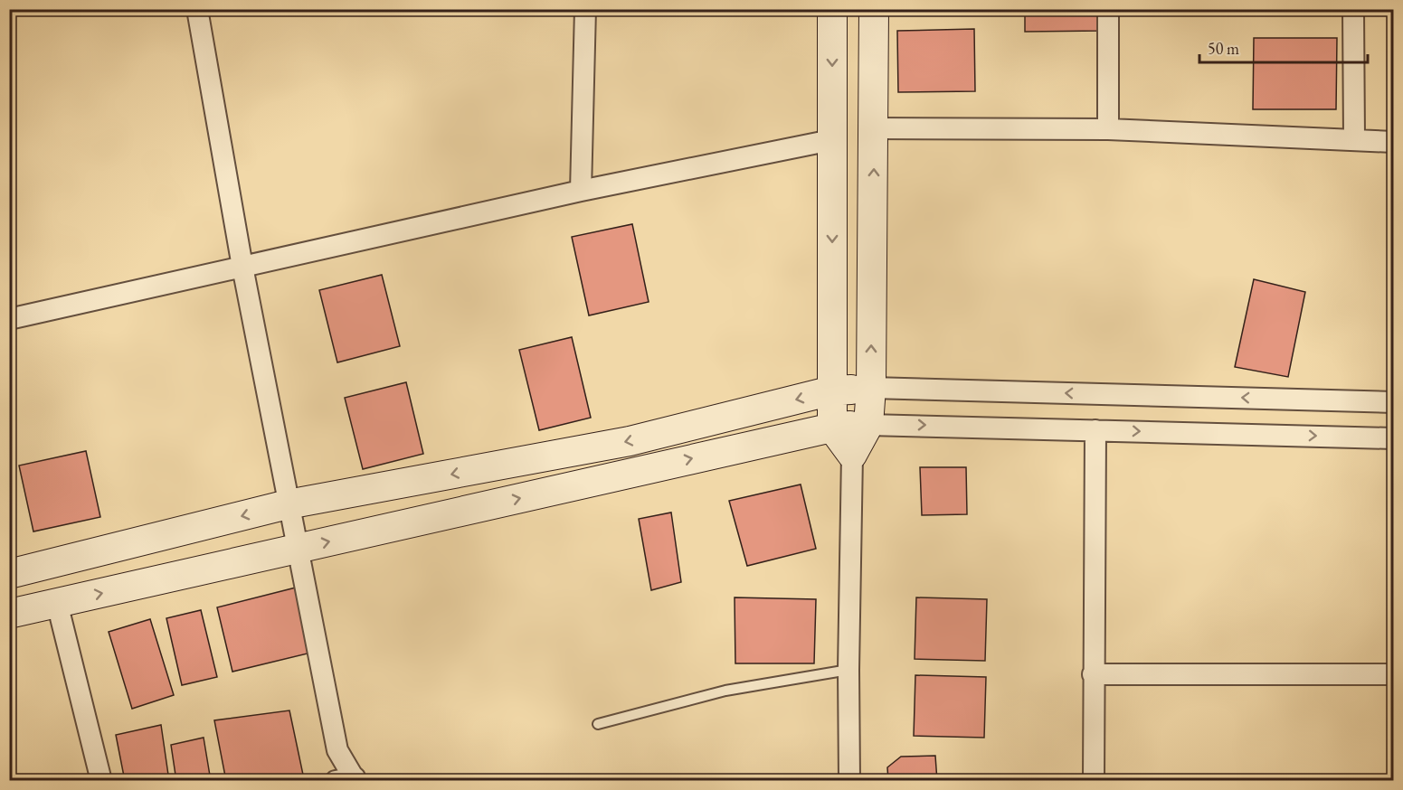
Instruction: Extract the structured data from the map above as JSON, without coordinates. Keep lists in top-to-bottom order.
{
  "scale_bar": "50 m"
}
